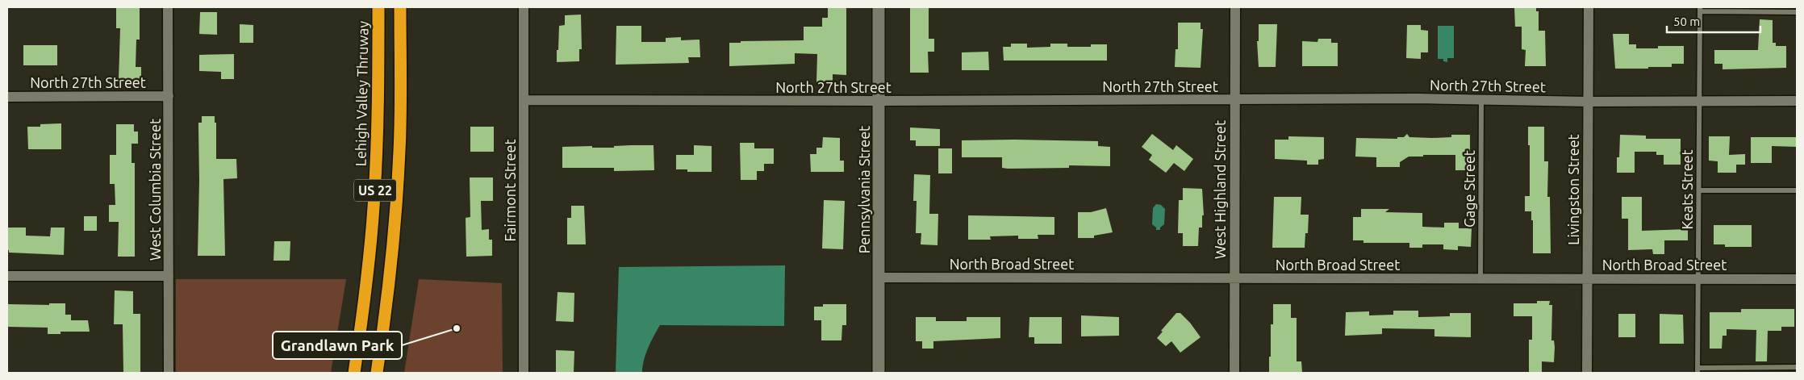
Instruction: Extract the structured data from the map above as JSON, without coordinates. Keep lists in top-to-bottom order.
{
  "streets": {
    "highway": ["Lehigh Valley Thruway", "US 22"],
    "street": [
      "North 27th Street",
      "West Columbia Street",
      "Pennsylvania Street",
      "West Highland Street",
      "Livingston Street",
      "Fairmont Street",
      "North Broad Street"
    ],
    "lane": ["Gage Street", "Keats Street"]
  },
  "crossings": [
    ["North 27th Street", "Gage Street"],
    ["North 27th Street", "West Columbia Street"],
    ["North 27th Street", "Pennsylvania Street"],
    ["North 27th Street", "West Highland Street"],
    ["North 27th Street", "Livingston Street"],
    ["North 27th Street", "Keats Street"],
    ["North 27th Street", "Fairmont Street"],
    ["Gage Street", "North Broad Street"],
    ["Pennsylvania Street", "North Broad Street"],
    ["West Highland Street", "North Broad Street"],
    ["Livingston Street", "North Broad Street"],
    ["Keats Street", "North Broad Street"]
  ],
  "places": ["Grandlawn Park"],
  "scale_bar": "50 m"
}
